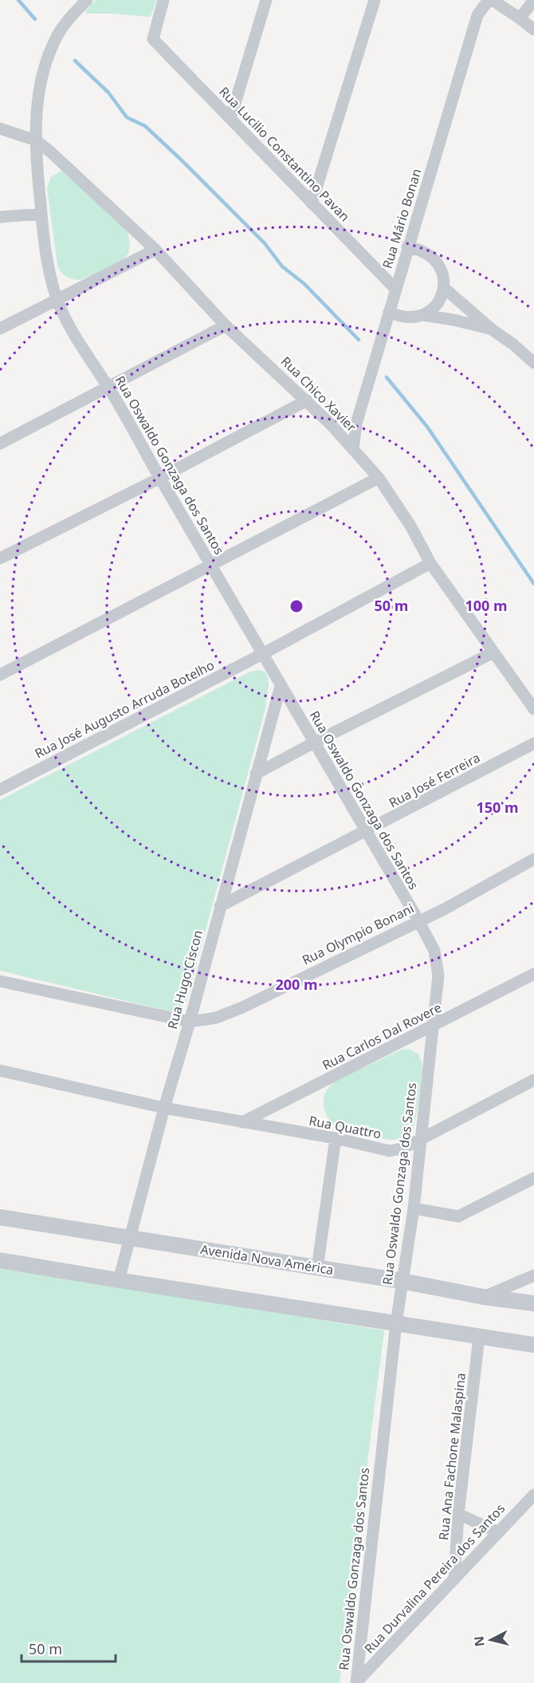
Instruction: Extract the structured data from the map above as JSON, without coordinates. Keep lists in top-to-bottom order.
{
  "streets": {
    "street": [
      "Rua Lucilio Constantino Pavan",
      "Rua Mário Bonan",
      "Rua Chico Xavier",
      "Rua Oswaldo Gonzaga dos Santos",
      "Rua José Augusto Arruda Botelho",
      "Rua José Ferreira",
      "Rua Olympio Bonani",
      "Rua Hugo Ciscon",
      "Rua Carlos Dal Rovere",
      "Rua Quattro",
      "Avenida Nova América",
      "Rua Ana Fachone Malaspina",
      "Rua Durvalina Pereira dos Santos"
    ]
  },
  "crossings": [
    ["Rua Lucilio Constantino Pavan", "Rua Mário Bonan"],
    ["Rua Mário Bonan", "Rua Chico Xavier"],
    ["Rua Chico Xavier", "Rua Oswaldo Gonzaga dos Santos"],
    ["Rua Chico Xavier", "Rua José Augusto Arruda Botelho"],
    ["Rua Oswaldo Gonzaga dos Santos", "Rua José Augusto Arruda Botelho"],
    ["Rua Oswaldo Gonzaga dos Santos", "Rua José Ferreira"],
    ["Rua Oswaldo Gonzaga dos Santos", "Rua Olympio Bonani"],
    ["Rua Oswaldo Gonzaga dos Santos", "Rua Hugo Ciscon"],
    ["Rua Oswaldo Gonzaga dos Santos", "Rua Carlos Dal Rovere"],
    ["Rua Oswaldo Gonzaga dos Santos", "Rua Quattro"],
    ["Rua Oswaldo Gonzaga dos Santos", "Avenida Nova América"],
    ["Rua Oswaldo Gonzaga dos Santos", "Rua Durvalina Pereira dos Santos"],
    ["Rua José Ferreira", "Rua Hugo Ciscon"],
    ["Rua Olympio Bonani", "Rua Hugo Ciscon"],
    ["Rua Hugo Ciscon", "Rua Quattro"],
    ["Rua Hugo Ciscon", "Avenida Nova América"],
    ["Rua Carlos Dal Rovere", "Rua Quattro"],
    ["Rua Ana Fachone Malaspina", "Rua Durvalina Pereira dos Santos"]
  ],
  "scale_bar": "50 m",
  "north": "left",
  "rings": [
    "50 m",
    "100 m",
    "150 m",
    "200 m"
  ]
}
